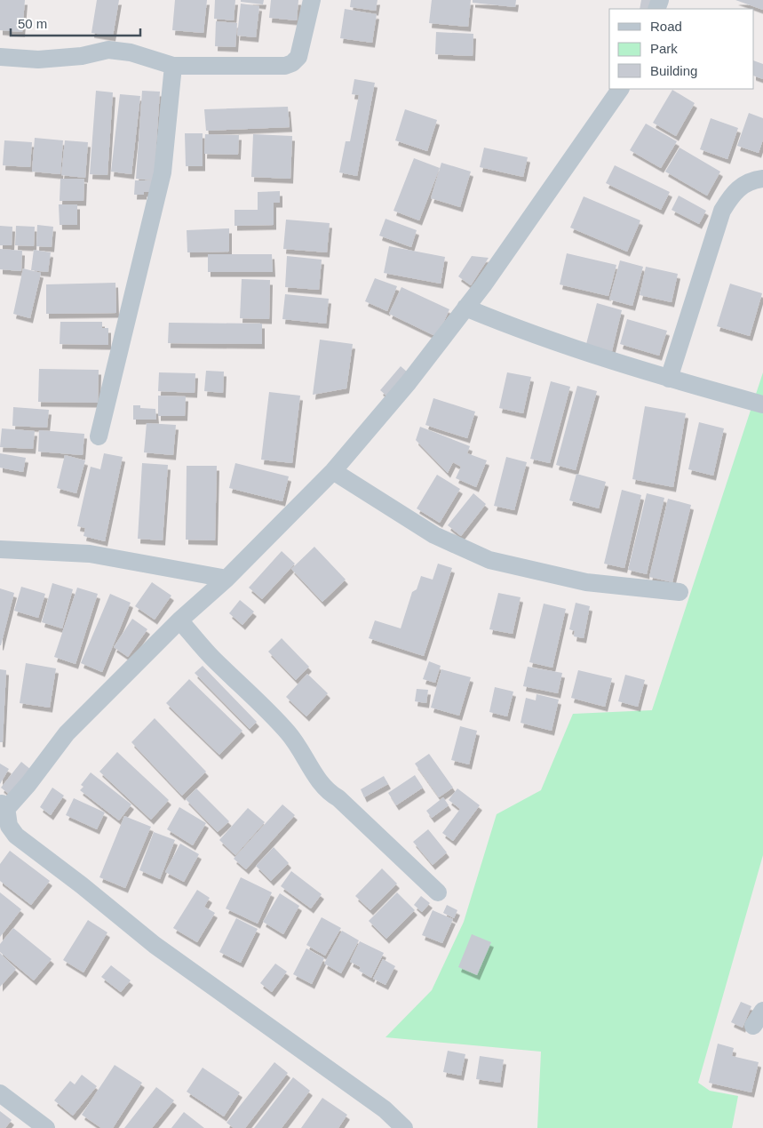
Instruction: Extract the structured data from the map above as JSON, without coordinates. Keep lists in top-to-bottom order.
{
  "legend": ["Road", "Park", "Building"],
  "scale_bar": "50 m"
}
